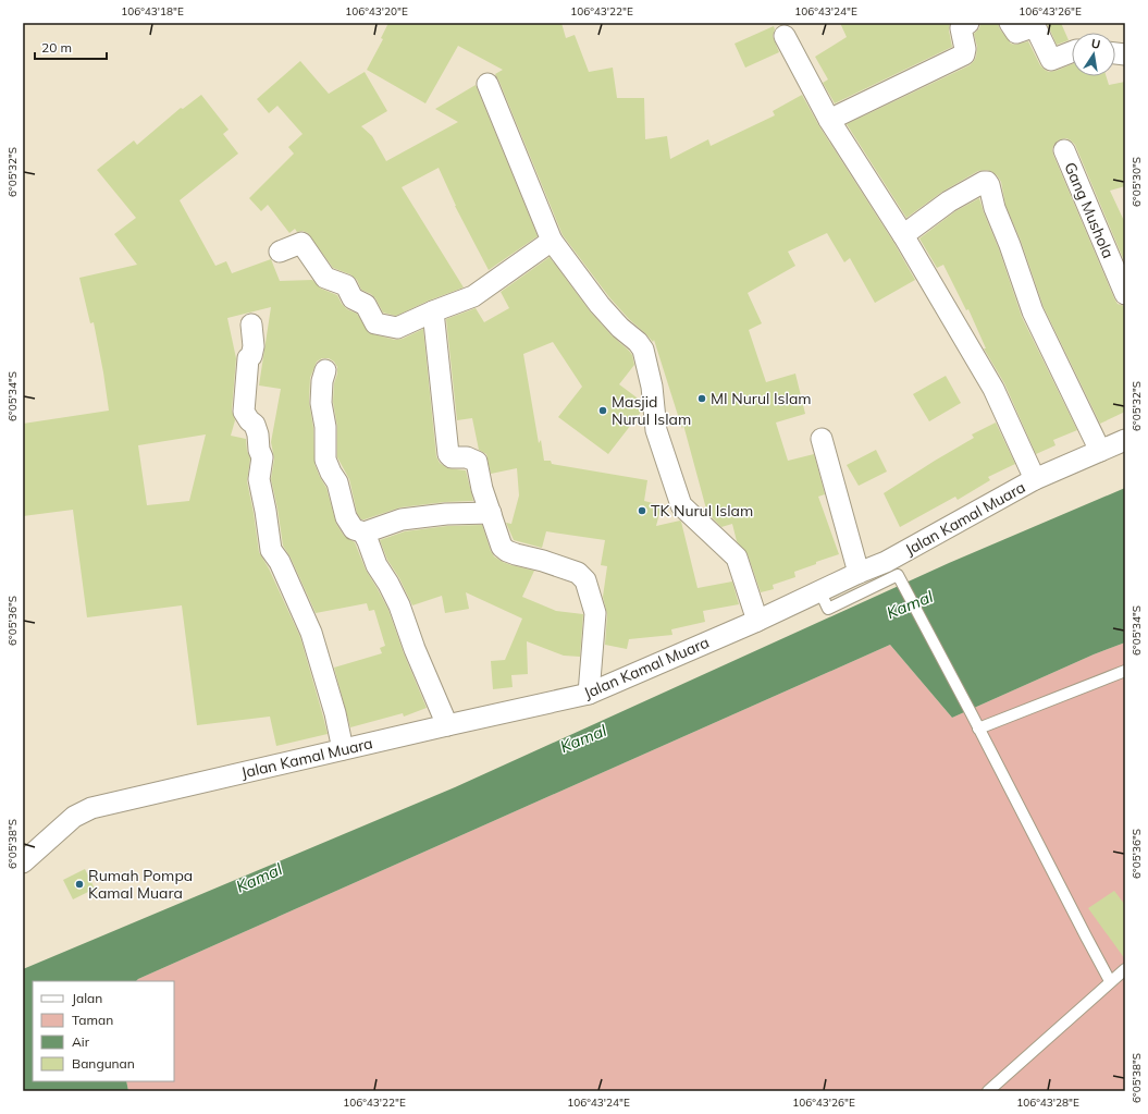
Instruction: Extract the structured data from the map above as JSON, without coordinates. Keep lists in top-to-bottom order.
{
  "streets": {
    "street": ["Gang Mushola", "Jalan Kamal Muara"]
  },
  "water": ["Kamal"],
  "places": [
    "MI Nurul Islam",
    "Masjid Nurul Islam",
    "TK Nurul Islam",
    "Rumah Pompa Kamal Muara"
  ],
  "legend": [
    "Jalan",
    "Taman",
    "Air",
    "Bangunan"
  ],
  "scale_bar": "20 m",
  "north": "top",
  "coordinates": [
    "106°43'18\"E",
    "106°43'20\"E",
    "106°43'22\"E",
    "106°43'24\"E",
    "106°43'26\"E",
    "6°05'32\"S",
    "6°05'30\"S",
    "6°05'34\"S",
    "6°05'36\"S",
    "6°05'38\"S",
    "106°43'28\"E"
  ]
}
